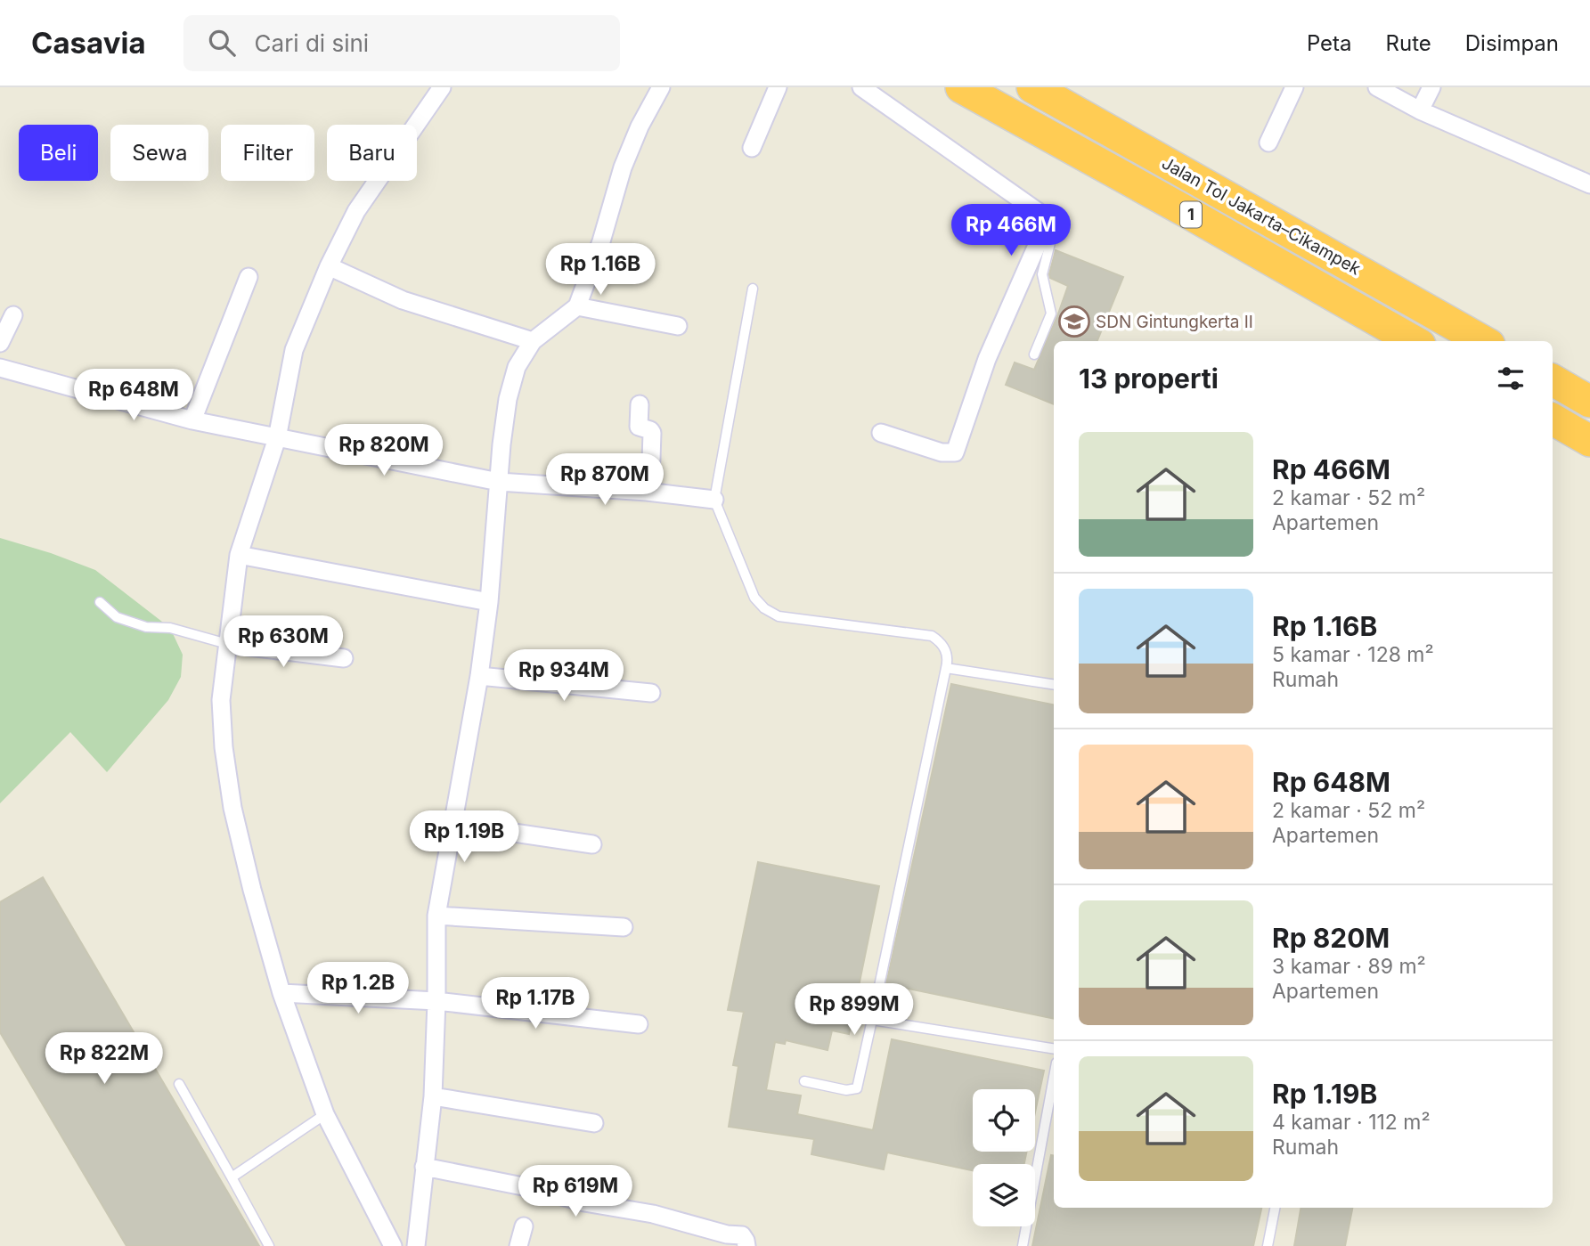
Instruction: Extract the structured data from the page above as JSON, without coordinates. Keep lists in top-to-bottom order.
{
  "streets": {
    "highway": ["1", "Jalan Tol Jakarta–Cikampek"]
  },
  "places": {
    "school or university": ["SDN Gintungkerta II"]
  },
  "page": {
    "header": "Casavia",
    "search": "Cari di sini",
    "nav": ["Peta", "Rute", "Disimpan"],
    "chip": [
      "Beli",
      "Sewa",
      "Filter",
      "Baru"
    ],
    "price": [
      "Rp 466M",
      "Rp 1.16B",
      "Rp 648M",
      "Rp 820M",
      "Rp 870M",
      "Rp 630M",
      "Rp 934M",
      "Rp 1.19B",
      "Rp 1.2B",
      "Rp 1.17B",
      "Rp 899M",
      "Rp 822M",
      "Rp 619M"
    ],
    "heading": "13 properti",
    "list": [
      {
        "name": "Rp 466M",
        "note": "2 kamar · 52 m² · Apartemen"
      },
      {
        "name": "Rp 1.16B",
        "note": "5 kamar · 128 m² · Rumah"
      },
      {
        "name": "Rp 648M",
        "note": "2 kamar · 52 m² · Apartemen"
      },
      {
        "name": "Rp 820M",
        "note": "3 kamar · 89 m² · Apartemen"
      },
      {
        "name": "Rp 1.19B",
        "note": "4 kamar · 112 m² · Rumah"
      }
    ]
  }
}
